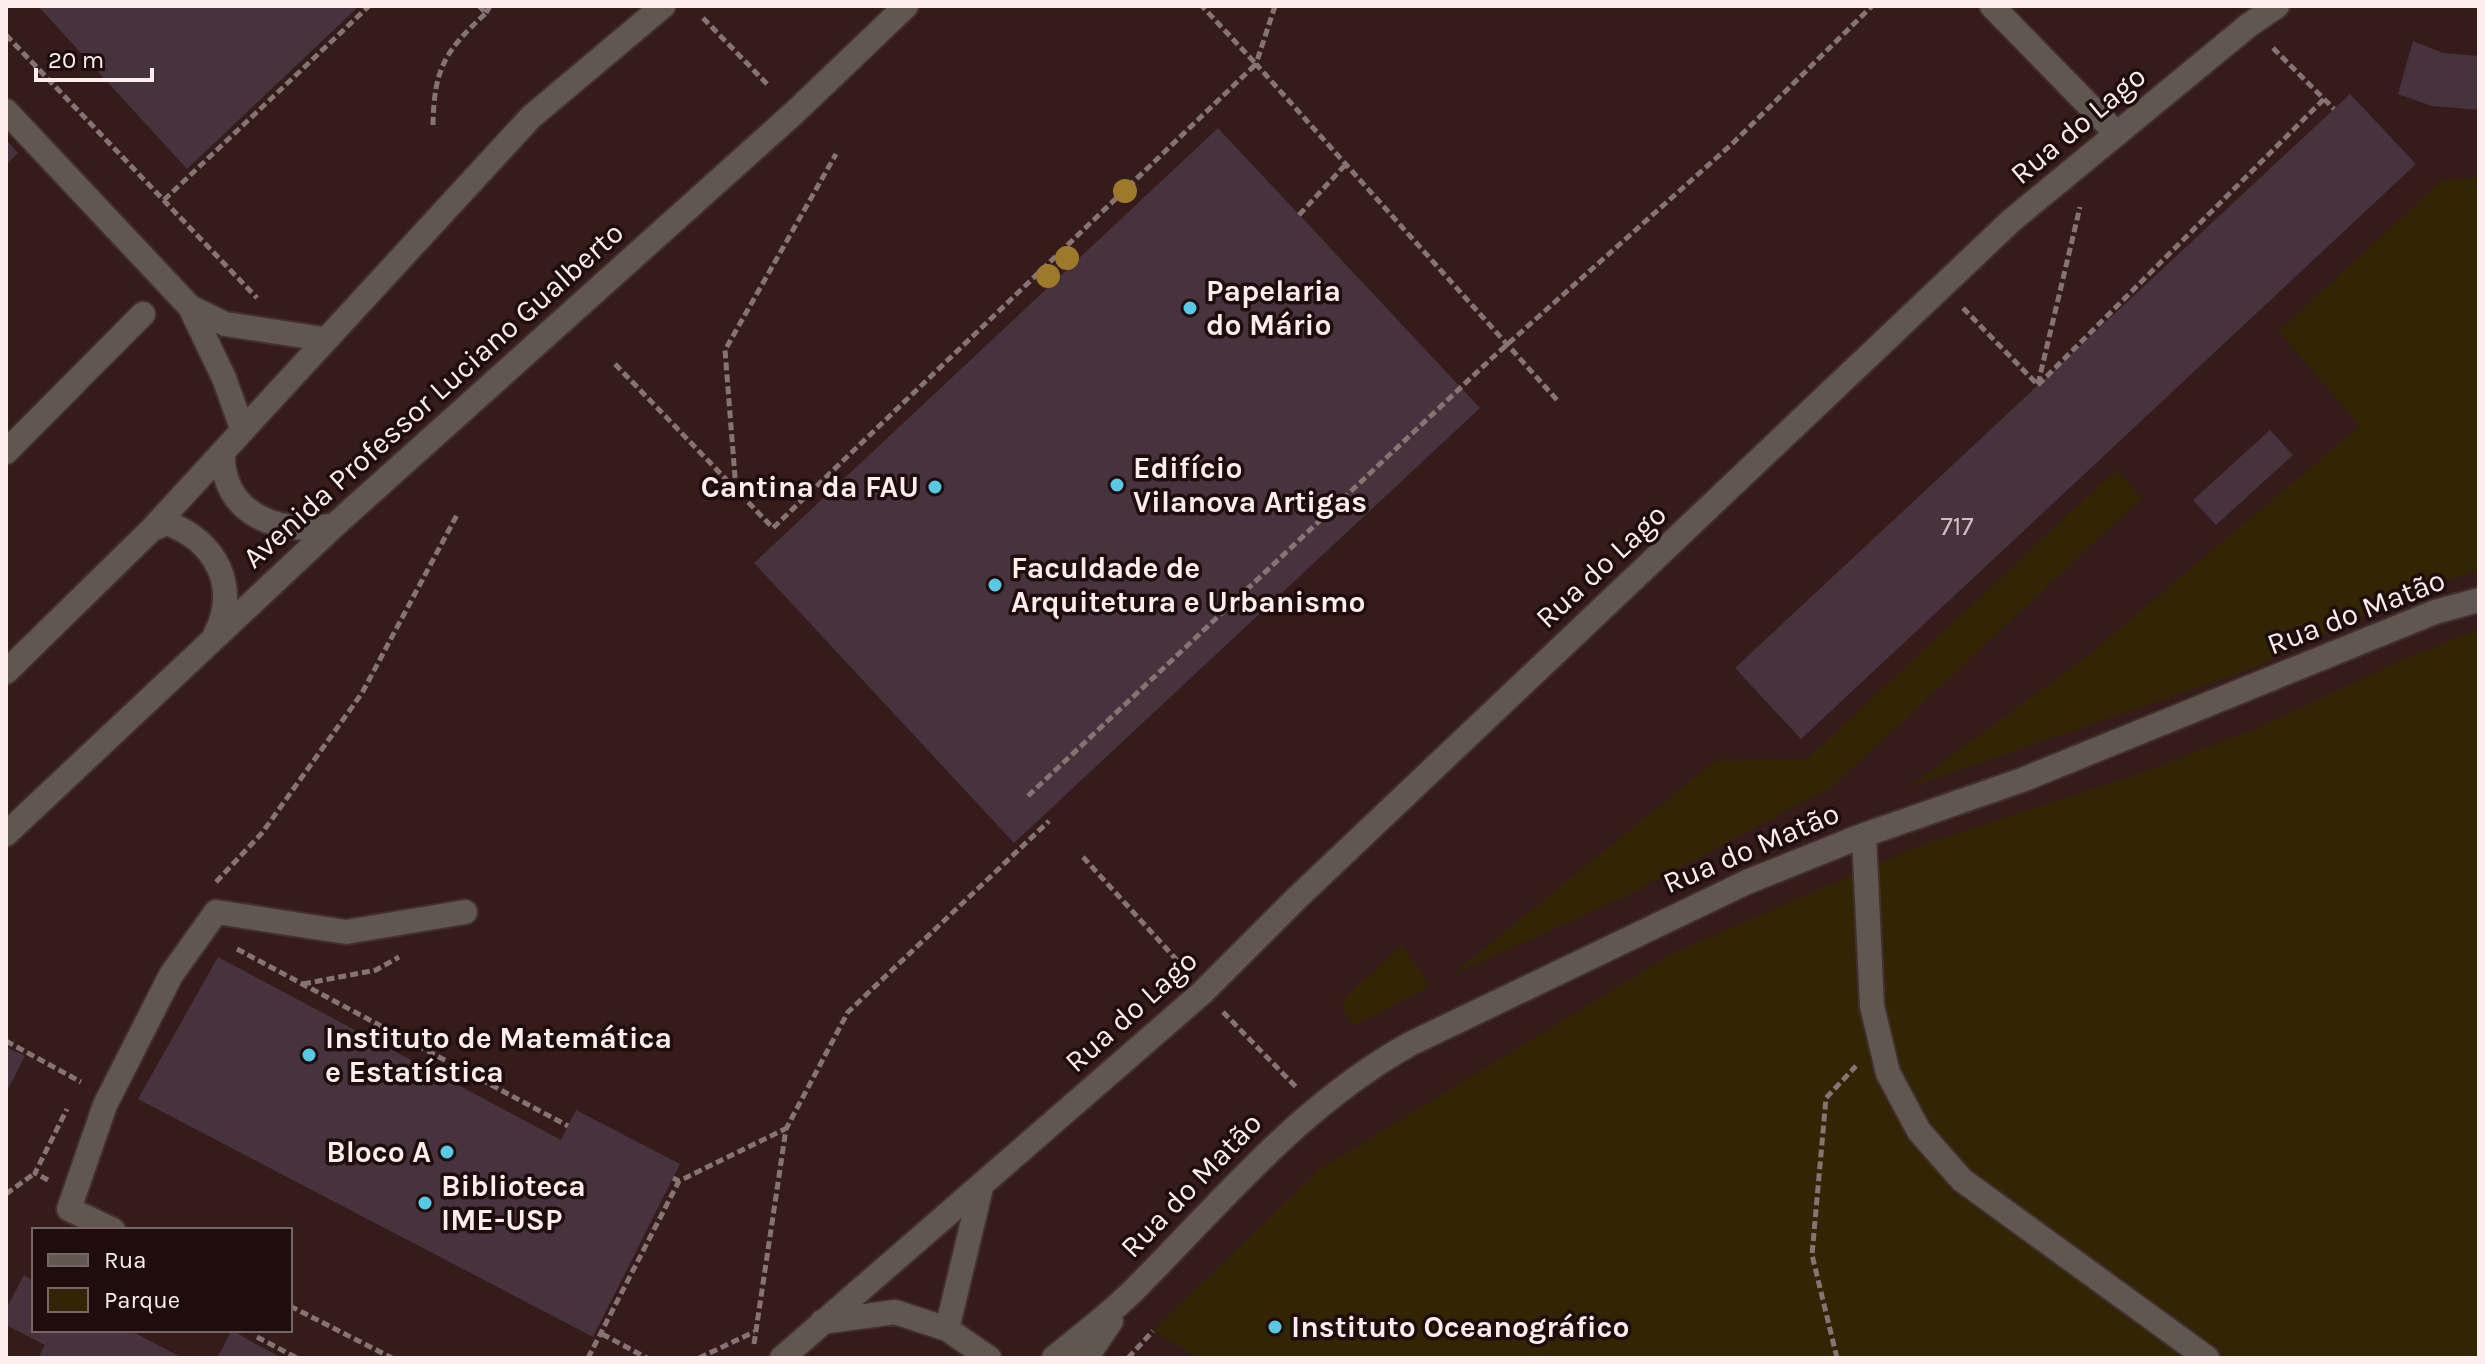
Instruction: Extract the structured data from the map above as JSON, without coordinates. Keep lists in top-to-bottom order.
{
  "streets": {
    "street": ["Rua do Lago", "Avenida Professor Luciano Gualberto", "Rua do Matão"]
  },
  "places": [
    "Papelaria do Mário",
    "Edifício Vilanova Artigas",
    "Cantina da FAU",
    "Faculdade de Arquitetura e Urbanismo",
    "Instituto de Matemática e Estatística",
    "Bloco A",
    "Biblioteca IME-USP",
    "Instituto Oceanográfico"
  ],
  "house_numbers": ["717"],
  "legend": ["Rua", "Parque"],
  "scale_bar": "20 m"
}
